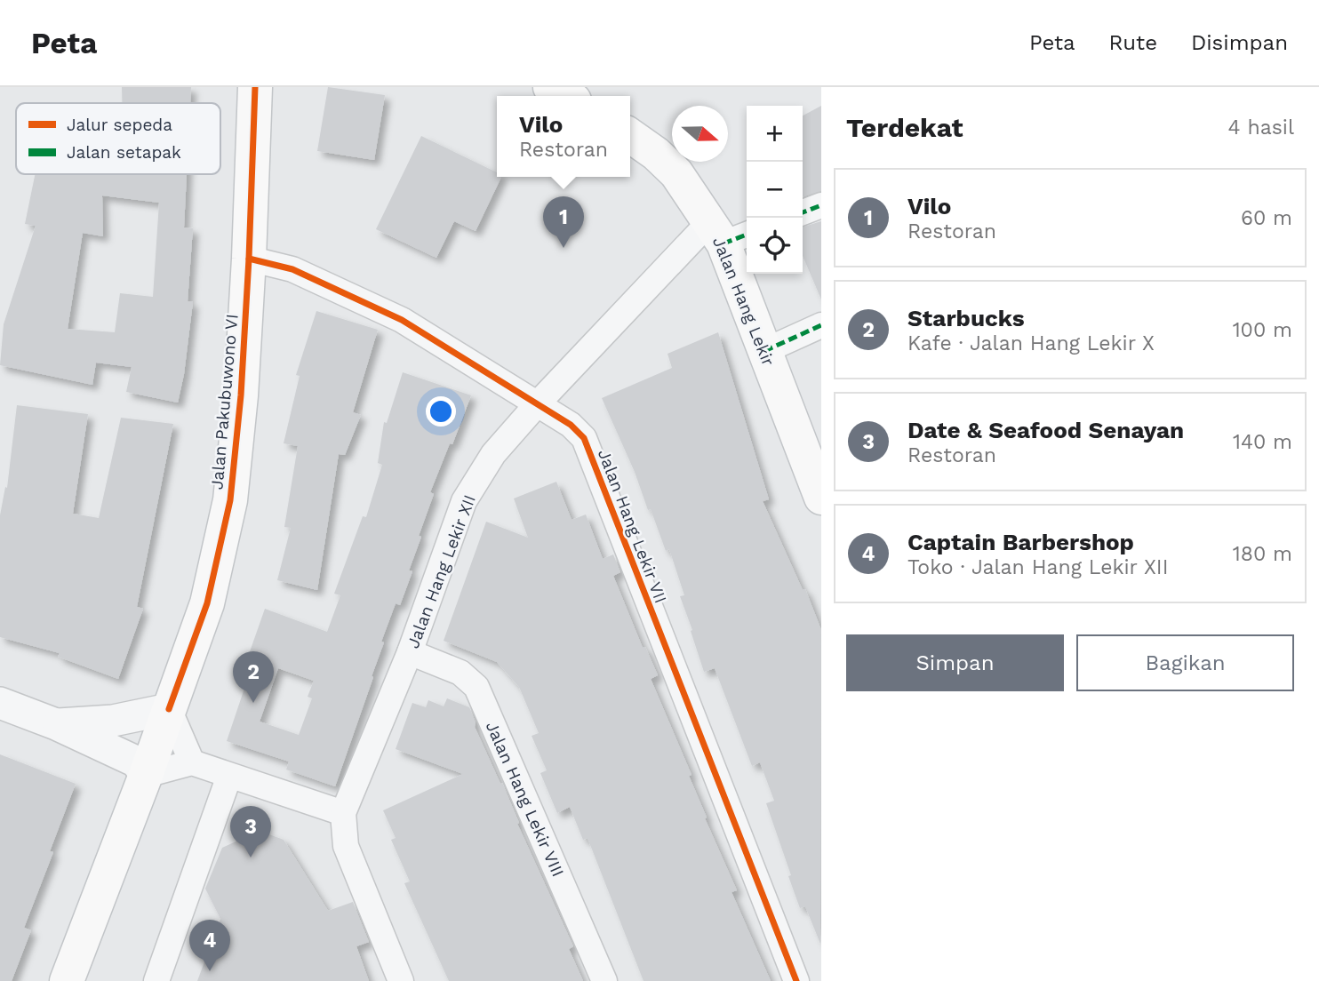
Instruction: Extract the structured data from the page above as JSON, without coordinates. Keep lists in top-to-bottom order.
{
  "streets": {
    "main road": ["Jalan Hang Lekir", "Jalan Pakubuwono VI"],
    "street": ["Jalan Hang Lekir VII", "Jalan Hang Lekir XII", "Jalan Hang Lekir VIII"]
  },
  "crossings": [
    ["Jalan Hang Lekir", "Jalan Hang Lekir XII"],
    ["Jalan Pakubuwono VI", "Jalan Hang Lekir VII"],
    ["Jalan Hang Lekir VII", "Jalan Hang Lekir XII"],
    ["Jalan Hang Lekir XII", "Jalan Hang Lekir VIII"]
  ],
  "legend": ["Jalur sepeda", "Jalan setapak"],
  "north": "right",
  "page": {
    "header": "Peta",
    "nav": ["Peta", "Rute", "Disimpan"],
    "heading": ["Terdekat", "4 hasil"],
    "popup": ["Vilo", "Restoran"],
    "map_buttons": ["+", "−"],
    "list": [
      {
        "mark": "1",
        "name": "Vilo",
        "note": "Restoran",
        "value": "60 m"
      },
      {
        "mark": "2",
        "name": "Starbucks",
        "note": "Kafe · Jalan Hang Lekir X",
        "value": "100 m"
      },
      {
        "mark": "3",
        "name": "Date & Seafood Senayan",
        "note": "Restoran",
        "value": "140 m"
      },
      {
        "mark": "4",
        "name": "Captain Barbershop",
        "note": "Toko · Jalan Hang Lekir XII",
        "value": "180 m"
      }
    ],
    "pins": [
      "1",
      "2",
      "3",
      "4"
    ],
    "buttons": ["Simpan", "Bagikan"]
  }
}
